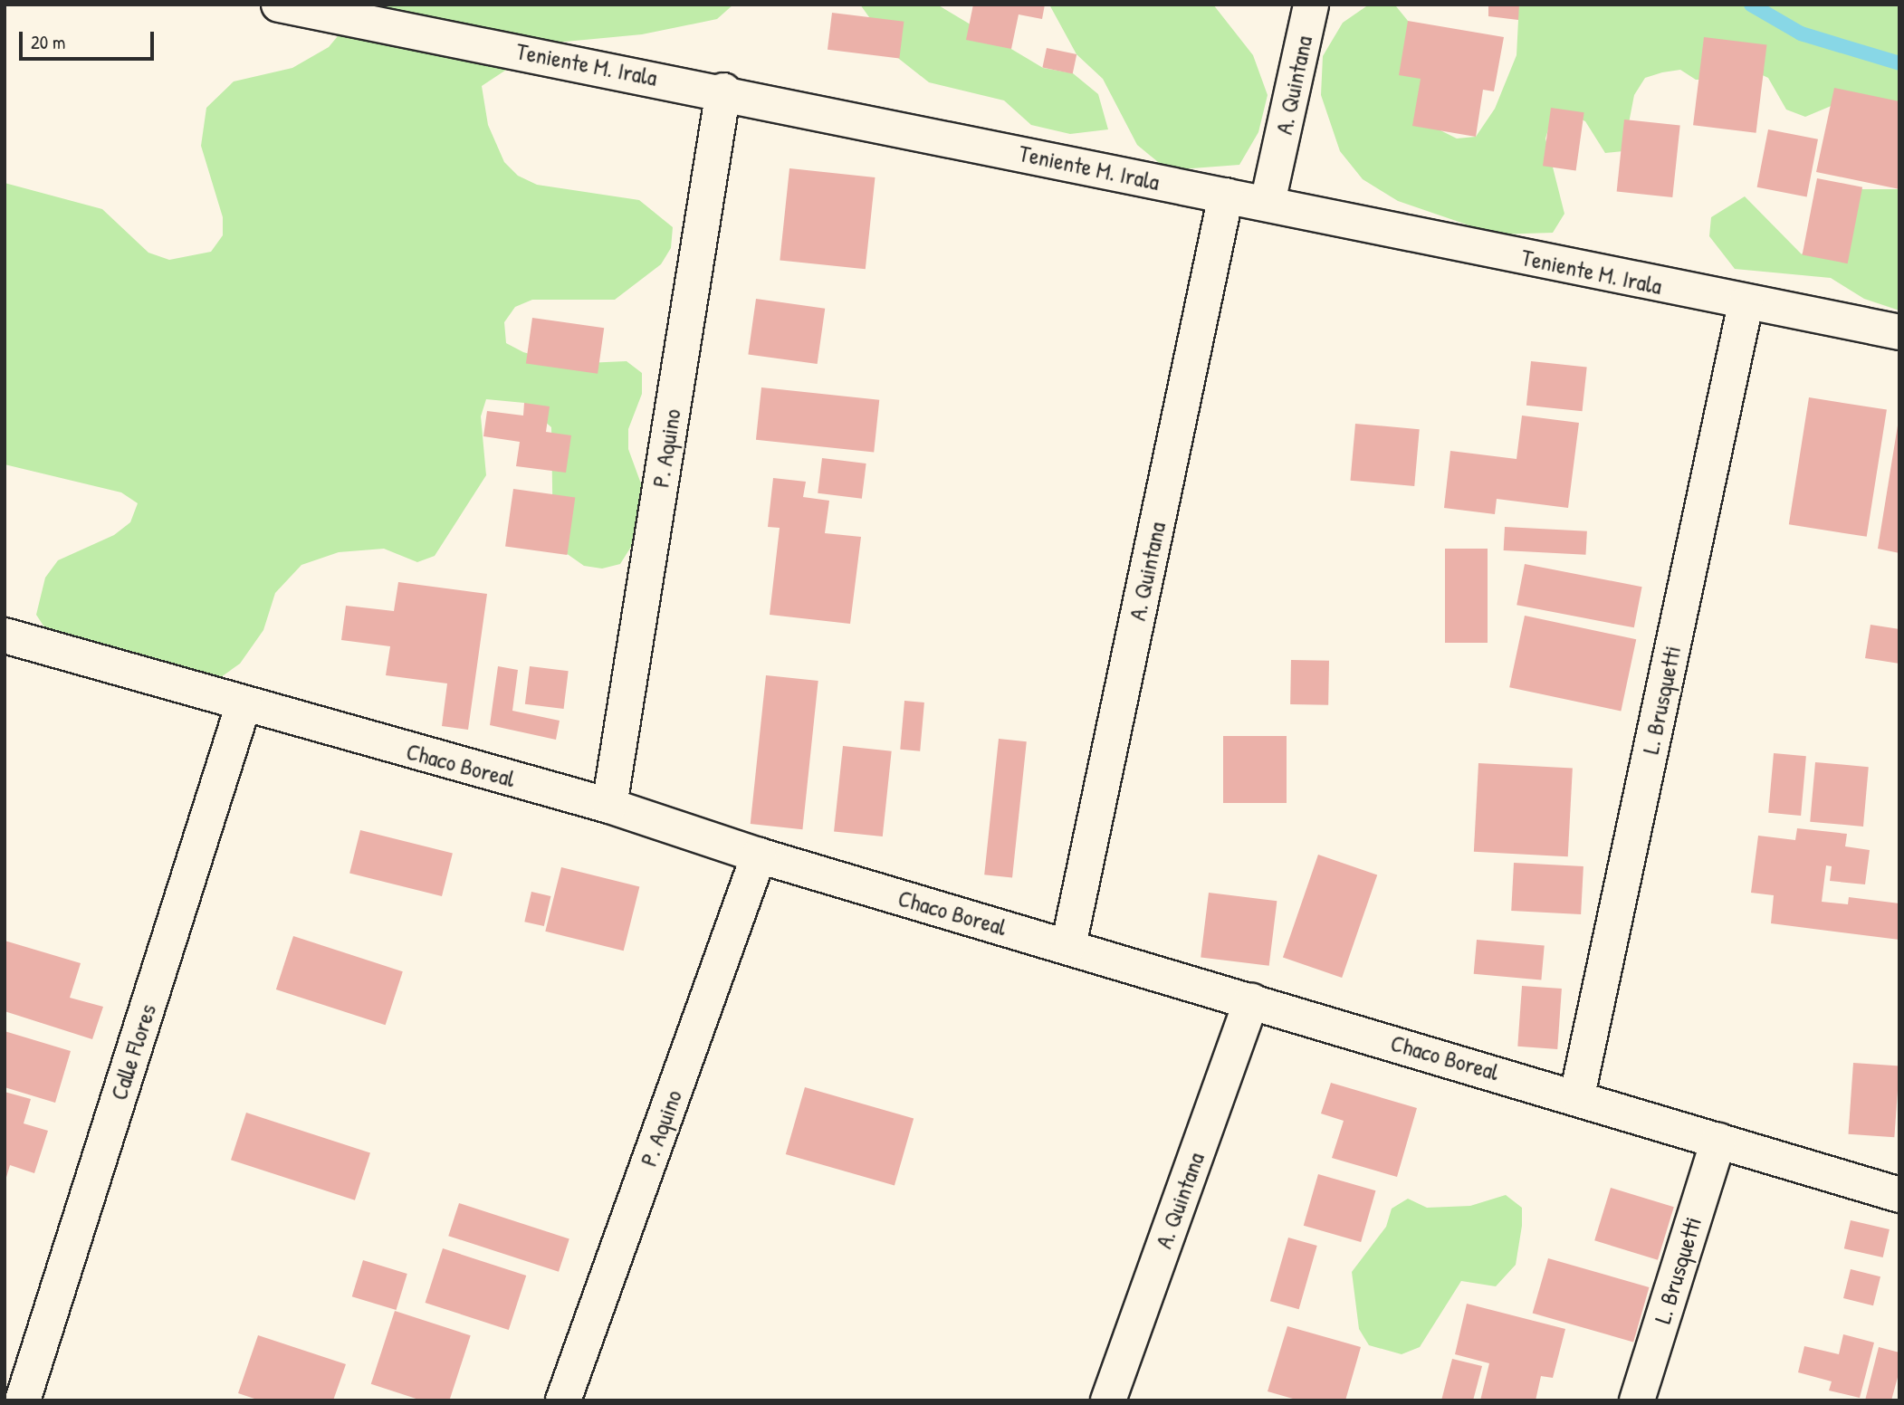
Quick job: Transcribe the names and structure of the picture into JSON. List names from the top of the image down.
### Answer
{
  "streets": {
    "street": [
      "Teniente M. Irala",
      "A. Quintana",
      "P. Aquino",
      "L. Brusquetti",
      "Chaco Boreal",
      "Calle Flores"
    ]
  },
  "crossings": [
    ["Teniente M. Irala", "A. Quintana"],
    ["Teniente M. Irala", "P. Aquino"],
    ["Teniente M. Irala", "L. Brusquetti"],
    ["A. Quintana", "Chaco Boreal"],
    ["P. Aquino", "Chaco Boreal"],
    ["L. Brusquetti", "Chaco Boreal"],
    ["Chaco Boreal", "Calle Flores"]
  ],
  "scale_bar": "20 m"
}
